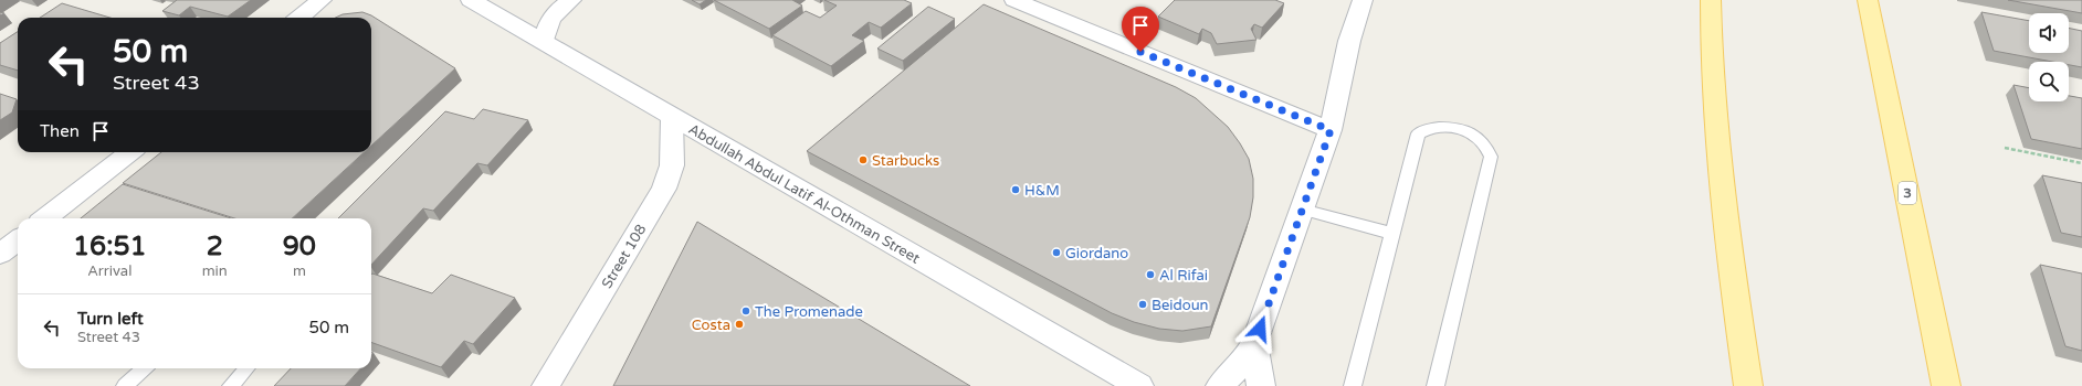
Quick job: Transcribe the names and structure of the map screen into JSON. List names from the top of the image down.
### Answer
{
  "streets": {
    "main road": ["3"],
    "street": ["Abdullah Abdul Latif Al-Othman Street", "Street 108"]
  },
  "crossings": [
    ["Abdullah Abdul Latif Al-Othman Street", "Street 108"]
  ],
  "places": [
    "Starbucks",
    "H&M",
    "Giordano",
    "Al Rifai",
    "Beidoun",
    "The Promenade",
    "Costa"
  ],
  "page": {
    "turn": ["50 m", "Street 43"],
    "then": "Then",
    "eta": [
      "16:51",
      "Arrival",
      "2",
      "min",
      "90",
      "m"
    ],
    "list": [
      {
        "name": "Turn left",
        "note": "Street 43",
        "value": "50 m"
      }
    ]
  }
}
